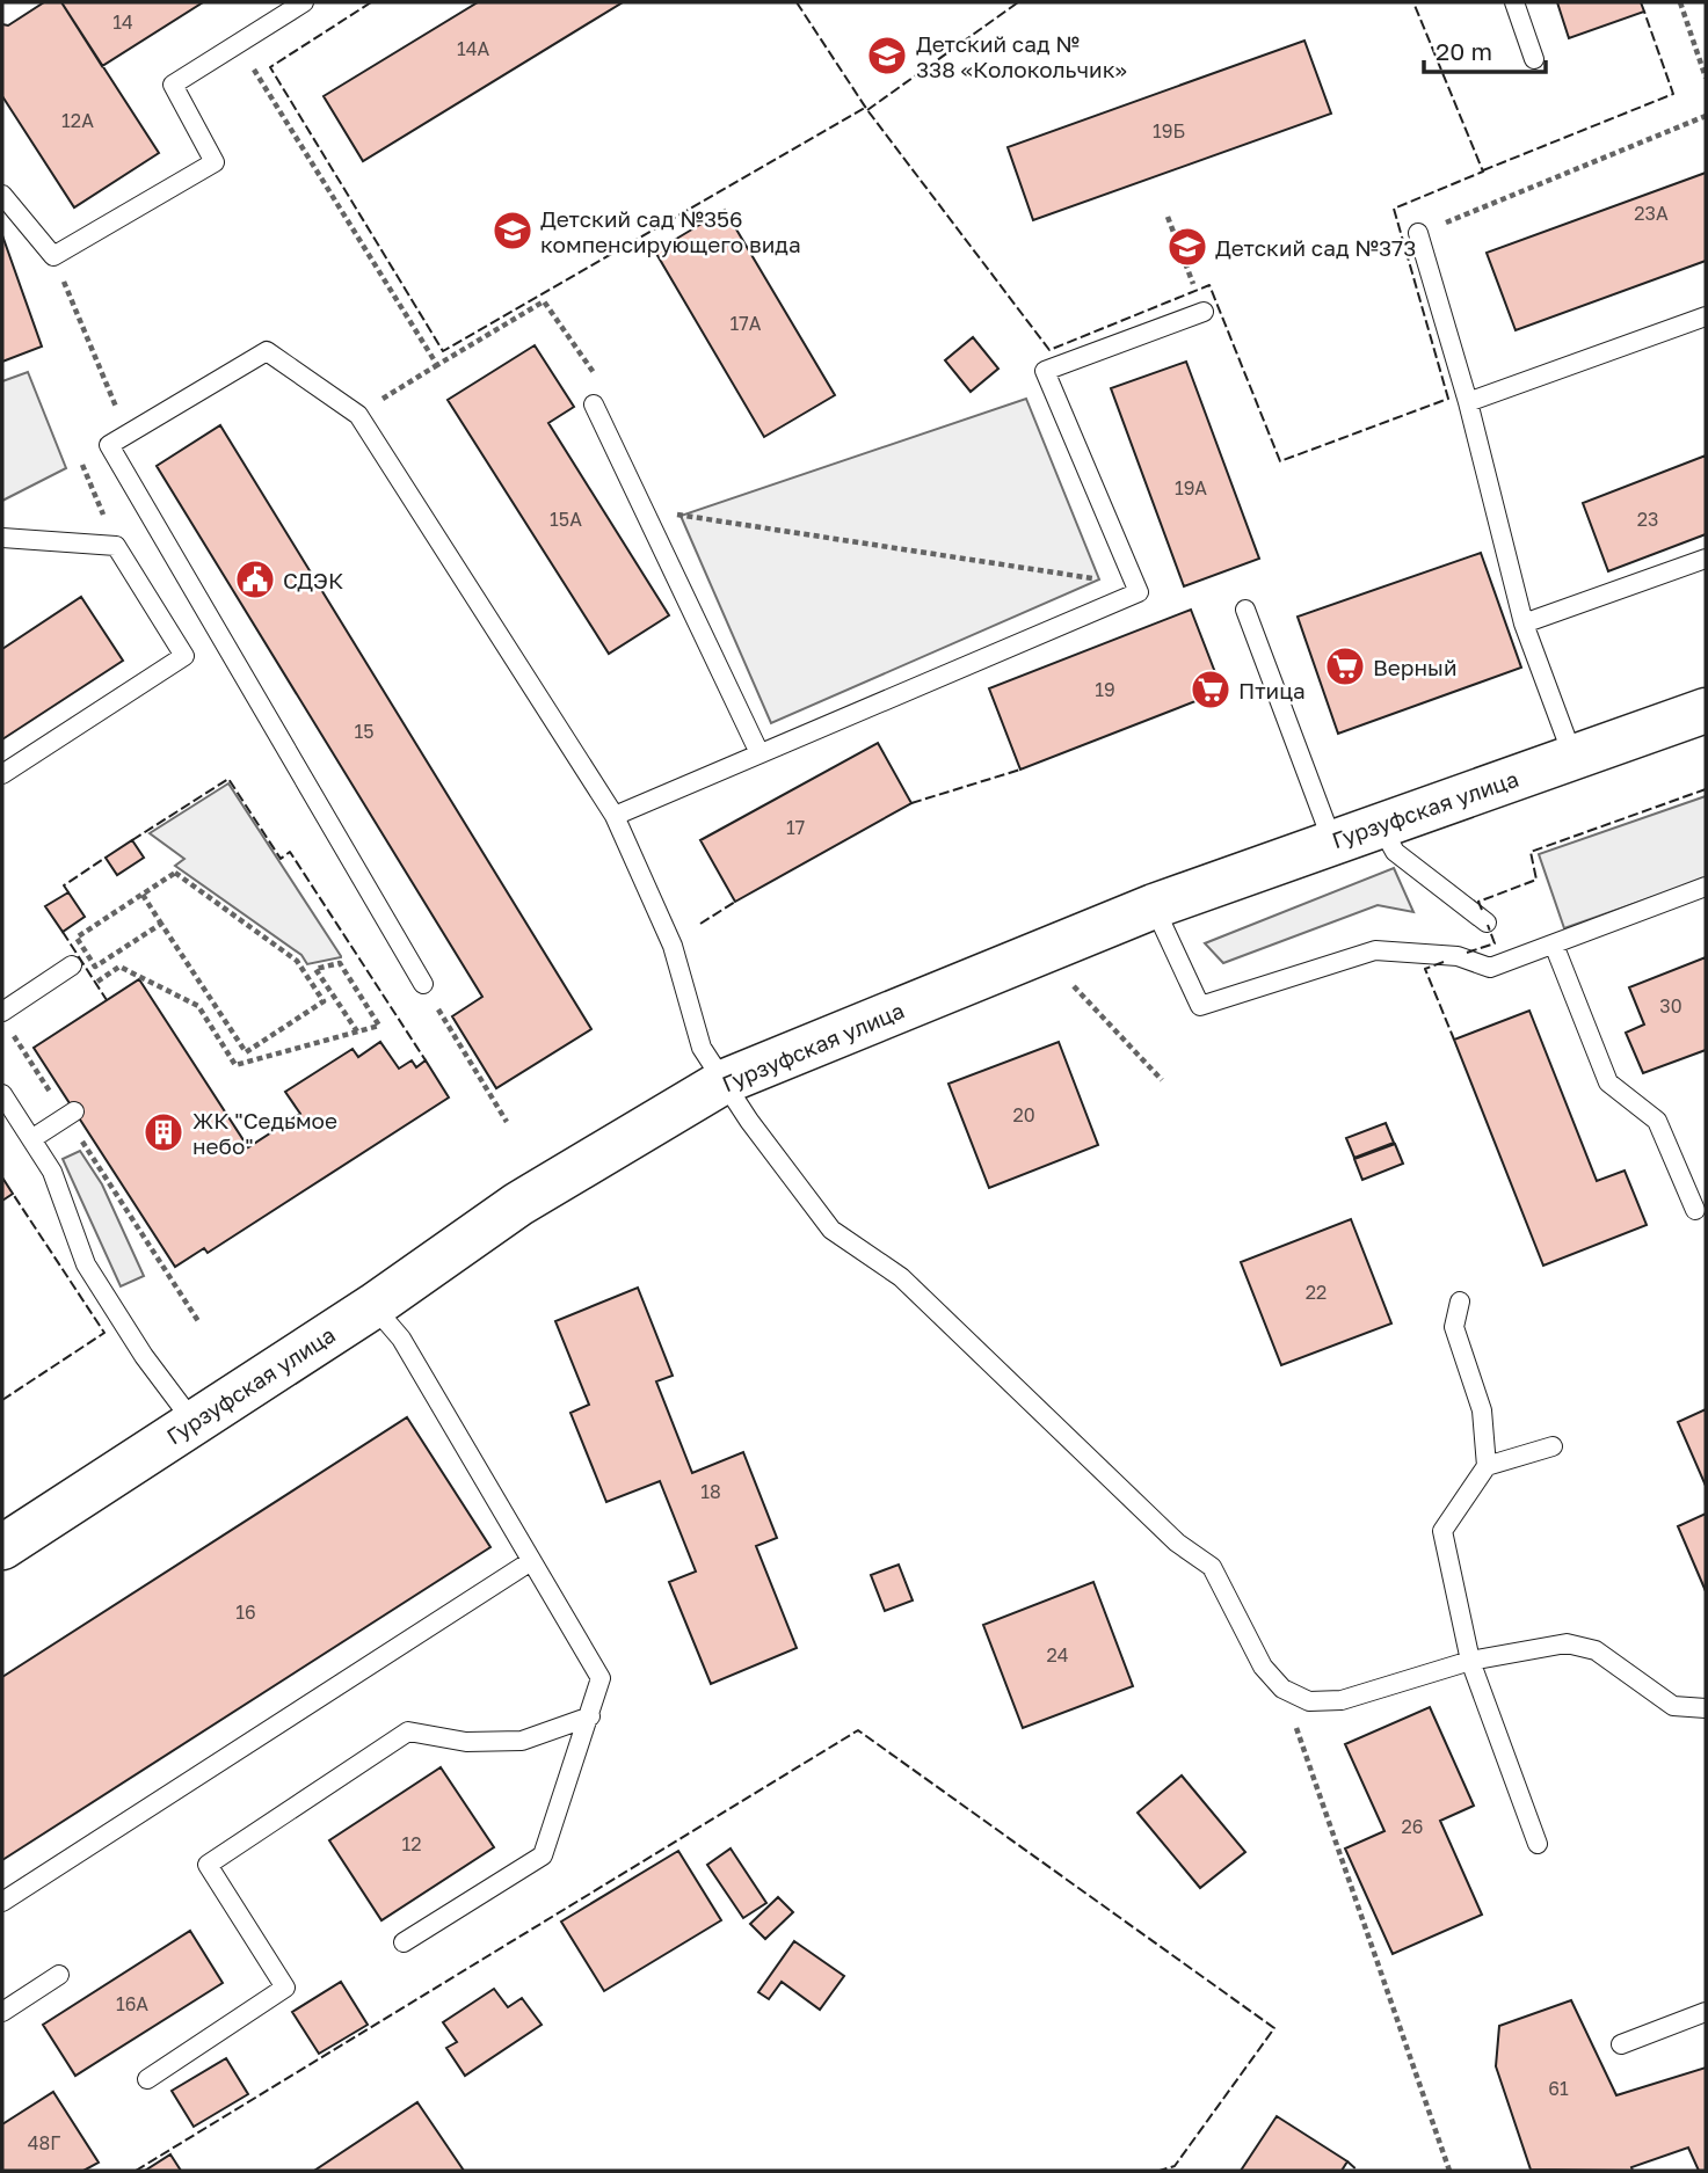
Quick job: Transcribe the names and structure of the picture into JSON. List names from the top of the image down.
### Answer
{
  "streets": {
    "main road": ["Гурзуфская улица"]
  },
  "places": {
    "school or university": ["Детский сад № 338 «Колокольчик»", "Детский сад №356 компенсирующего вида", "Детский сад №373"],
    "public building": ["СДЭК"],
    "supermarket": ["Верный", "Птица"],
    "building": ["ЖК \"Седьмое небо\""]
  },
  "house_numbers": [
    "14",
    "14А",
    "12А",
    "19Б",
    "23А",
    "17А",
    "19А",
    "15А",
    "23",
    "19",
    "15",
    "17",
    "30",
    "20",
    "22",
    "18",
    "16",
    "24",
    "26",
    "12",
    "16А",
    "61",
    "48Г"
  ],
  "scale_bar": "20 m"
}
